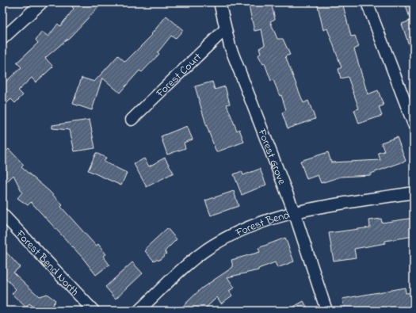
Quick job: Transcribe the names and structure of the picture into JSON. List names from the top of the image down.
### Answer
{
  "streets": {
    "street": [
      "Forest Court",
      "Forest Grove",
      "Forest Bend",
      "Forest Bend North"
    ]
  },
  "crossings": [
    ["Forest Court", "Forest Grove"],
    ["Forest Grove", "Forest Bend"]
  ]
}
